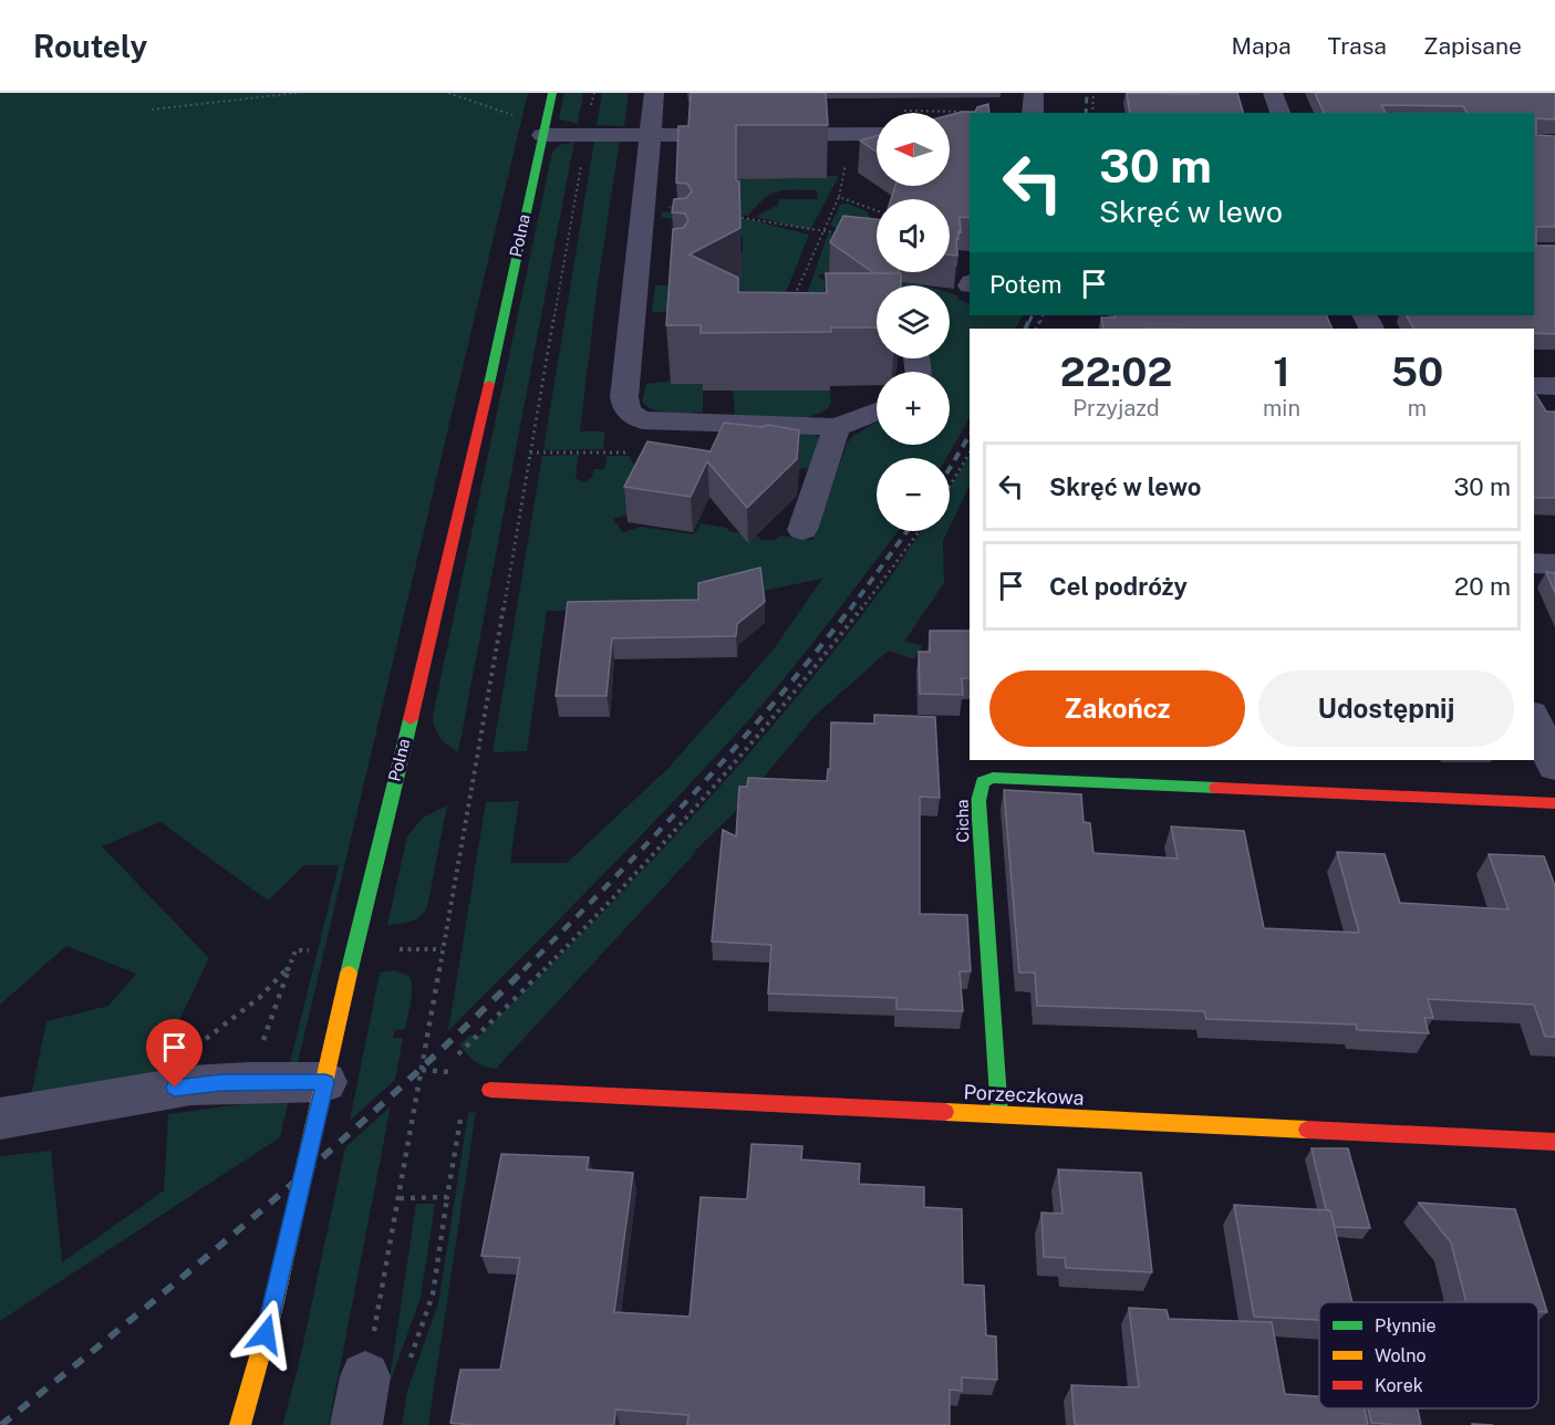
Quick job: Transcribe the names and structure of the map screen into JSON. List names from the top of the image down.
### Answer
{
  "streets": {
    "street": ["Polna", "Cicha", "Porzeczkowa"]
  },
  "crossings": [
    ["Cicha", "Porzeczkowa"]
  ],
  "legend": ["Płynnie", "Wolno", "Korek"],
  "north": "left",
  "page": {
    "header": "Routely",
    "nav": ["Mapa", "Trasa", "Zapisane"],
    "map_buttons": ["+", "−"],
    "turn": ["30 m", "Skręć w lewo"],
    "then": "Potem",
    "eta": [
      "22:02",
      "Przyjazd",
      "1",
      "min",
      "50",
      "m"
    ],
    "list": [
      {
        "name": "Skręć w lewo",
        "value": "30 m"
      },
      {
        "name": "Cel podróży",
        "value": "20 m"
      }
    ],
    "buttons": ["Zakończ", "Udostępnij"]
  }
}
